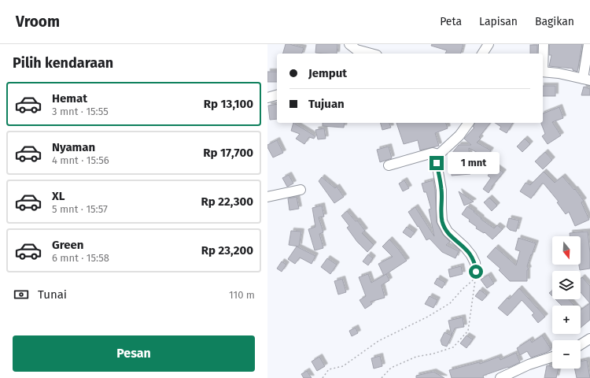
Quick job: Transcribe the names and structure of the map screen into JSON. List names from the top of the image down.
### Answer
{
  "north": "bottom",
  "page": {
    "header": "Vroom",
    "nav": ["Peta", "Lapisan", "Bagikan"],
    "heading": "Pilih kendaraan",
    "banner": ["Jemput", "Tujuan"],
    "list": [
      {
        "name": "Hemat",
        "note": "3 mnt · 15:55",
        "value": "Rp 13,100"
      },
      {
        "name": "Nyaman",
        "note": "4 mnt · 15:56",
        "value": "Rp 17,700"
      },
      {
        "name": "XL",
        "note": "5 mnt · 15:57",
        "value": "Rp 22,300"
      },
      {
        "name": "Green",
        "note": "6 mnt · 15:58",
        "value": "Rp 23,200"
      }
    ],
    "bubble": "1 mnt",
    "map_buttons": ["+", "−"],
    "pay": ["Tunai", "110 m"],
    "buttons": "Pesan"
  }
}
